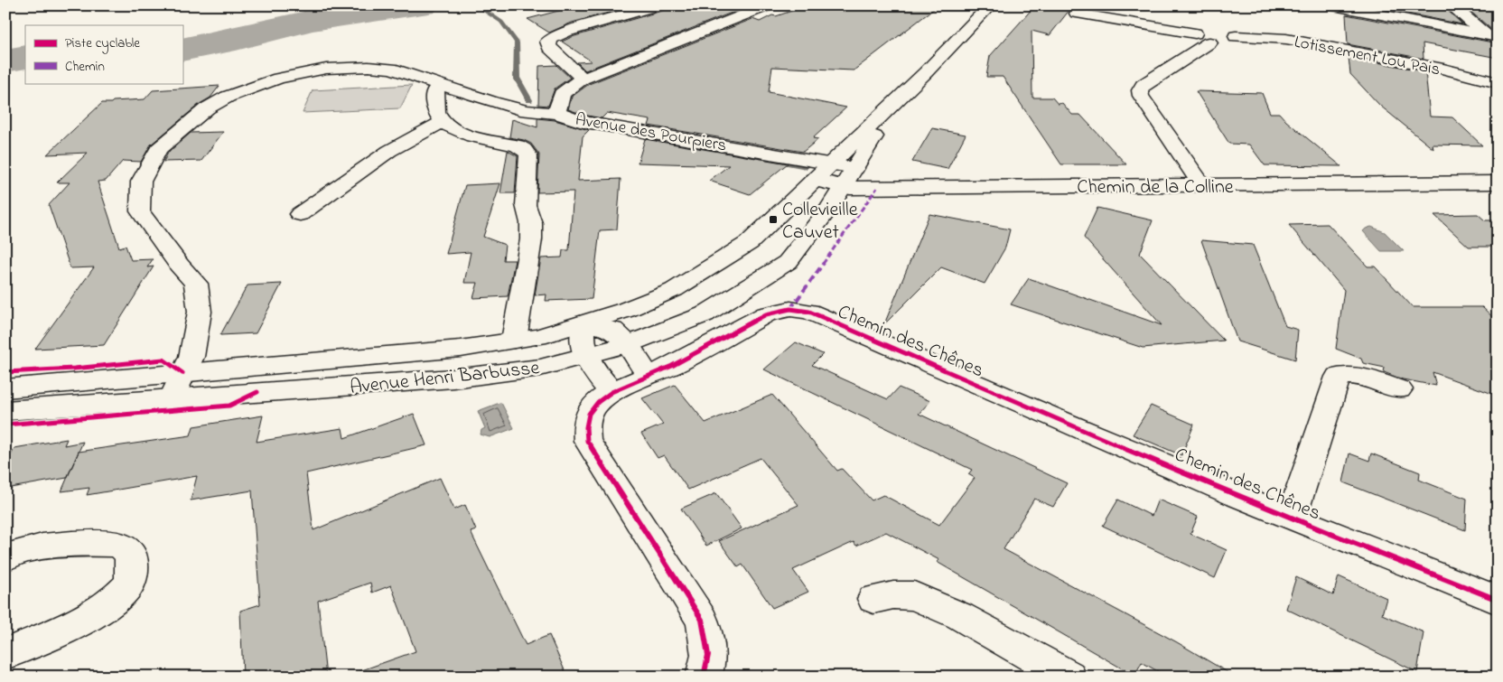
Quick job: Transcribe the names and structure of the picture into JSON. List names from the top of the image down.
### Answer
{
  "streets": {
    "street": [
      "Lotissement Lou Pais",
      "Avenue des Pourpiers",
      "Chemin de la Colline",
      "Chemin des Chênes",
      "Avenue Henri Barbusse"
    ]
  },
  "crossings": [
    ["Avenue des Pourpiers", "Avenue Henri Barbusse"],
    ["Chemin de la Colline", "Avenue Henri Barbusse"]
  ],
  "places": {
    "transit": ["Collevieille Cauvet"]
  },
  "legend": ["Piste cyclable", "Chemin"]
}
